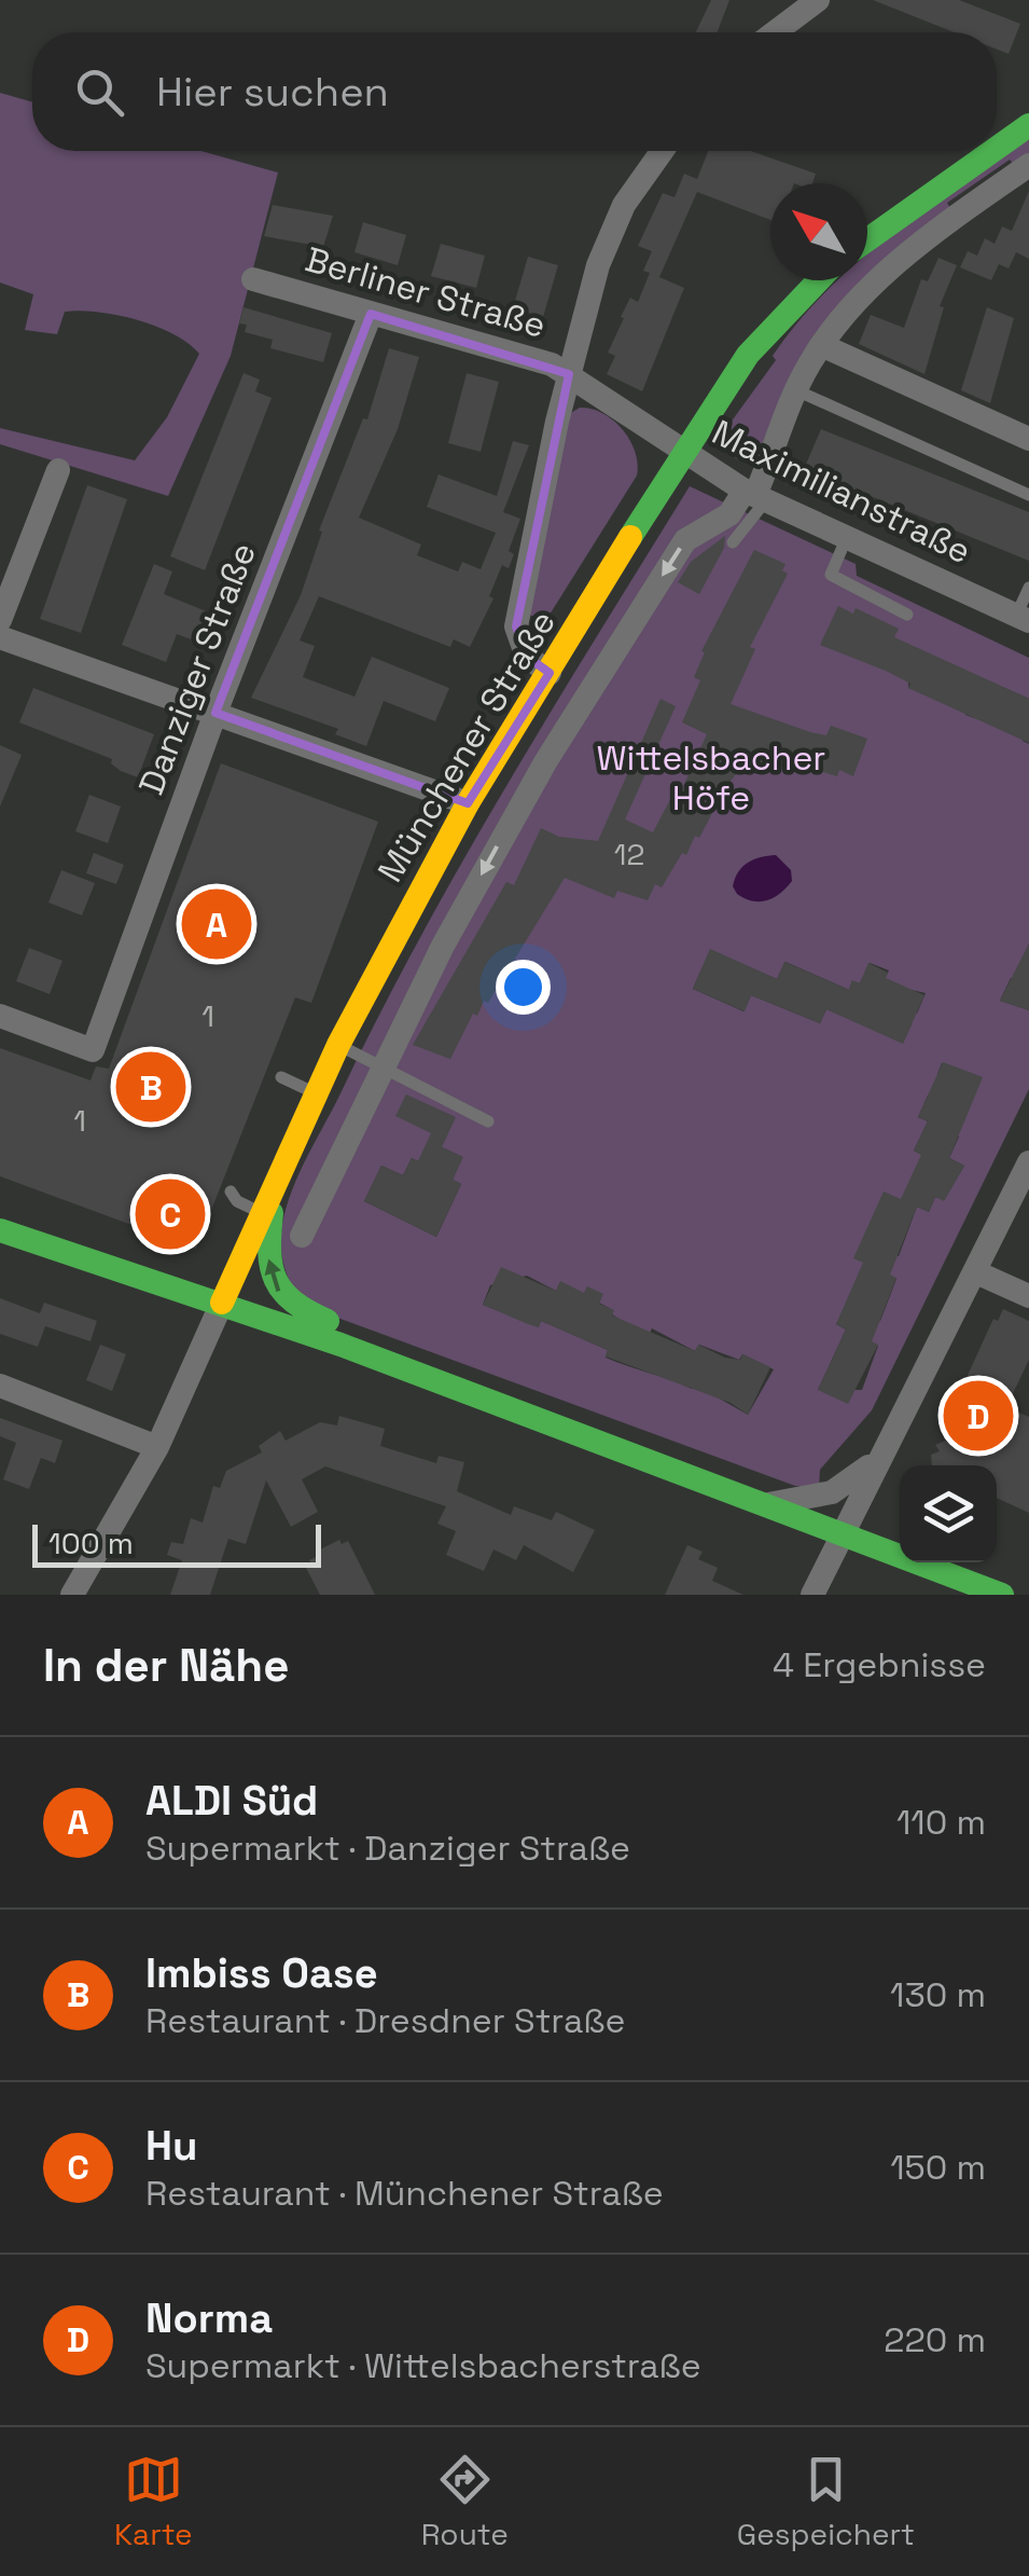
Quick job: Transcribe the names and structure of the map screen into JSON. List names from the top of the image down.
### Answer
{
  "streets": {
    "main road": ["Münchener Straße"],
    "street": ["Berliner Straße", "Maximilianstraße", "Danziger Straße"]
  },
  "crossings": [
    ["Berliner Straße", "Maximilianstraße"],
    ["Berliner Straße", "Danziger Straße"],
    ["Berliner Straße", "Münchener Straße"],
    ["Maximilianstraße", "Münchener Straße"]
  ],
  "parks": ["Wittelsbacher Höfe"],
  "house_numbers": ["12", "1", "1"],
  "scale_bar": "100 m",
  "north": "top left",
  "page": {
    "search": "Hier suchen",
    "pins": [
      "A",
      "B",
      "C",
      "D"
    ],
    "scale": "100 m",
    "heading": ["In der Nähe", "4 Ergebnisse"],
    "list": [
      {
        "mark": "A",
        "name": "ALDI Süd",
        "note": "Supermarkt · Danziger Straße",
        "value": "110 m"
      },
      {
        "mark": "B",
        "name": "Imbiss Oase",
        "note": "Restaurant · Dresdner Straße",
        "value": "130 m"
      },
      {
        "mark": "C",
        "name": "Hu",
        "note": "Restaurant · Münchener Straße",
        "value": "150 m"
      },
      {
        "mark": "D",
        "name": "Norma",
        "note": "Supermarkt · Wittelsbacherstraße",
        "value": "220 m"
      }
    ],
    "nav": ["Karte", "Route", "Gespeichert"]
  }
}
